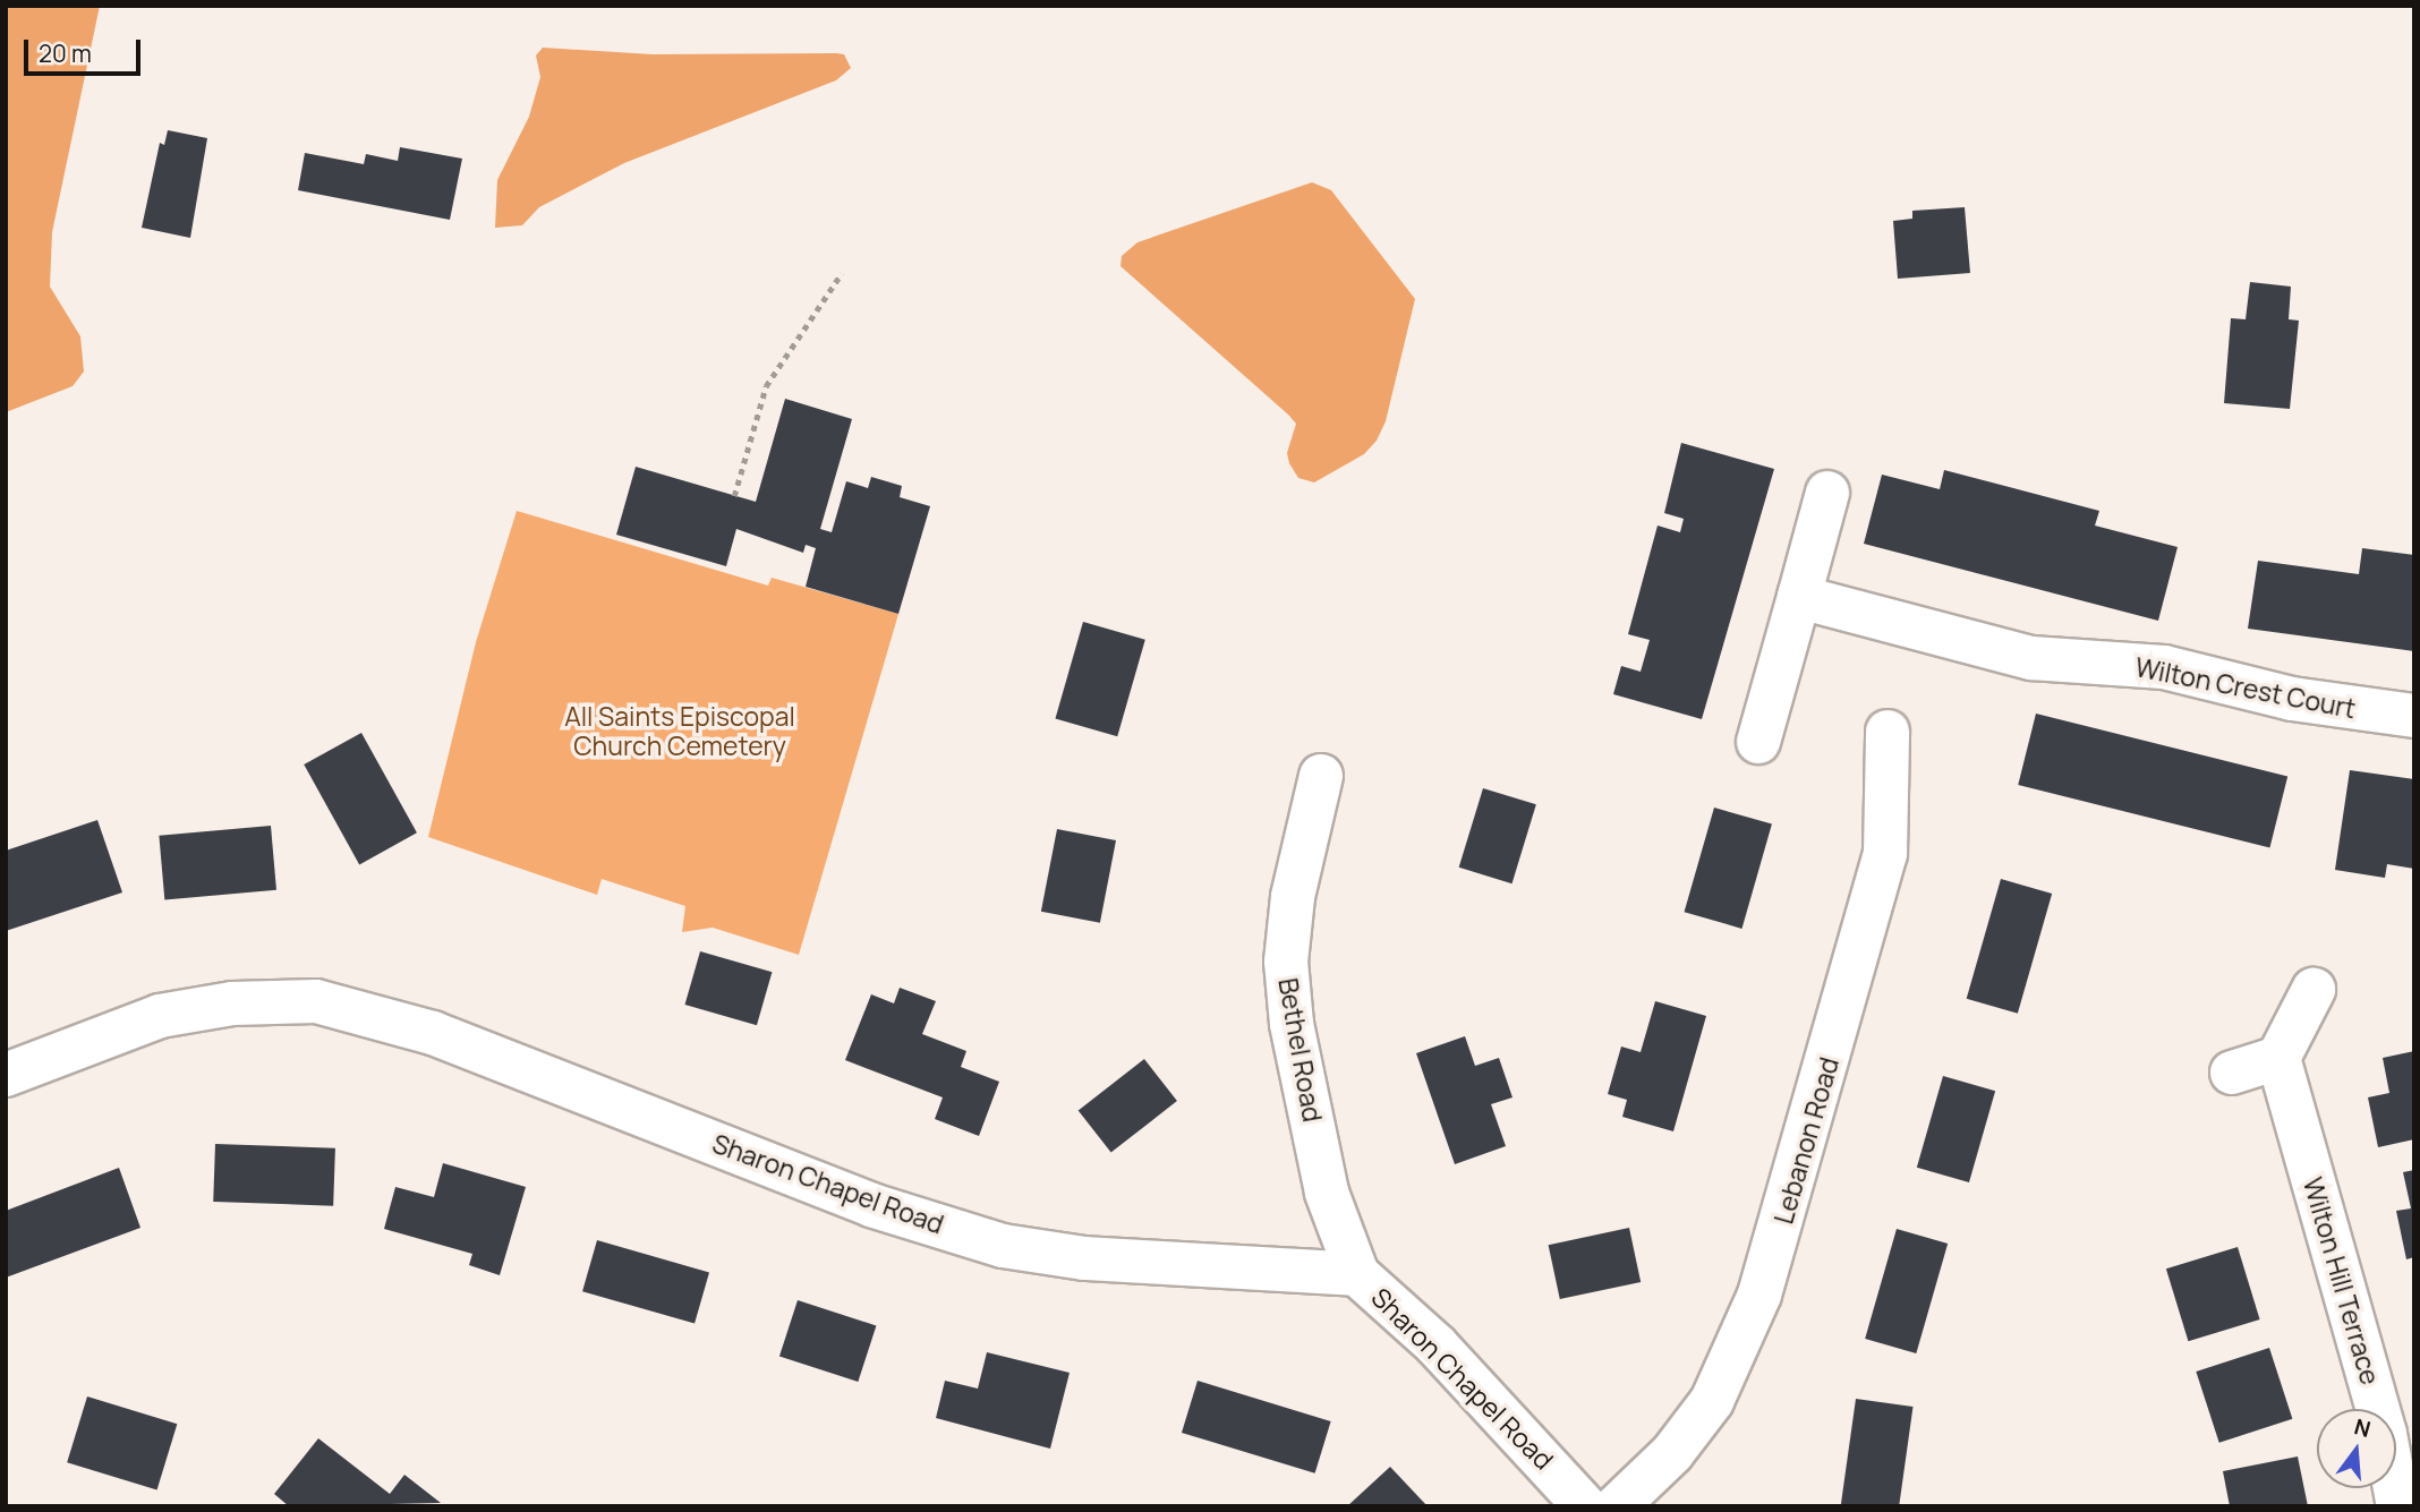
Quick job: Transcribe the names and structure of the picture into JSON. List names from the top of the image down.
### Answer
{
  "streets": {
    "street": [
      "Wilton Crest Court",
      "Bethel Road",
      "Lebanon Road",
      "Sharon Chapel Road",
      "Wilton Hill Terrace"
    ]
  },
  "crossings": [
    ["Bethel Road", "Sharon Chapel Road"]
  ],
  "parks": ["All Saints Episcopal Church Cemetery"],
  "scale_bar": "20 m",
  "north": "top"
}
